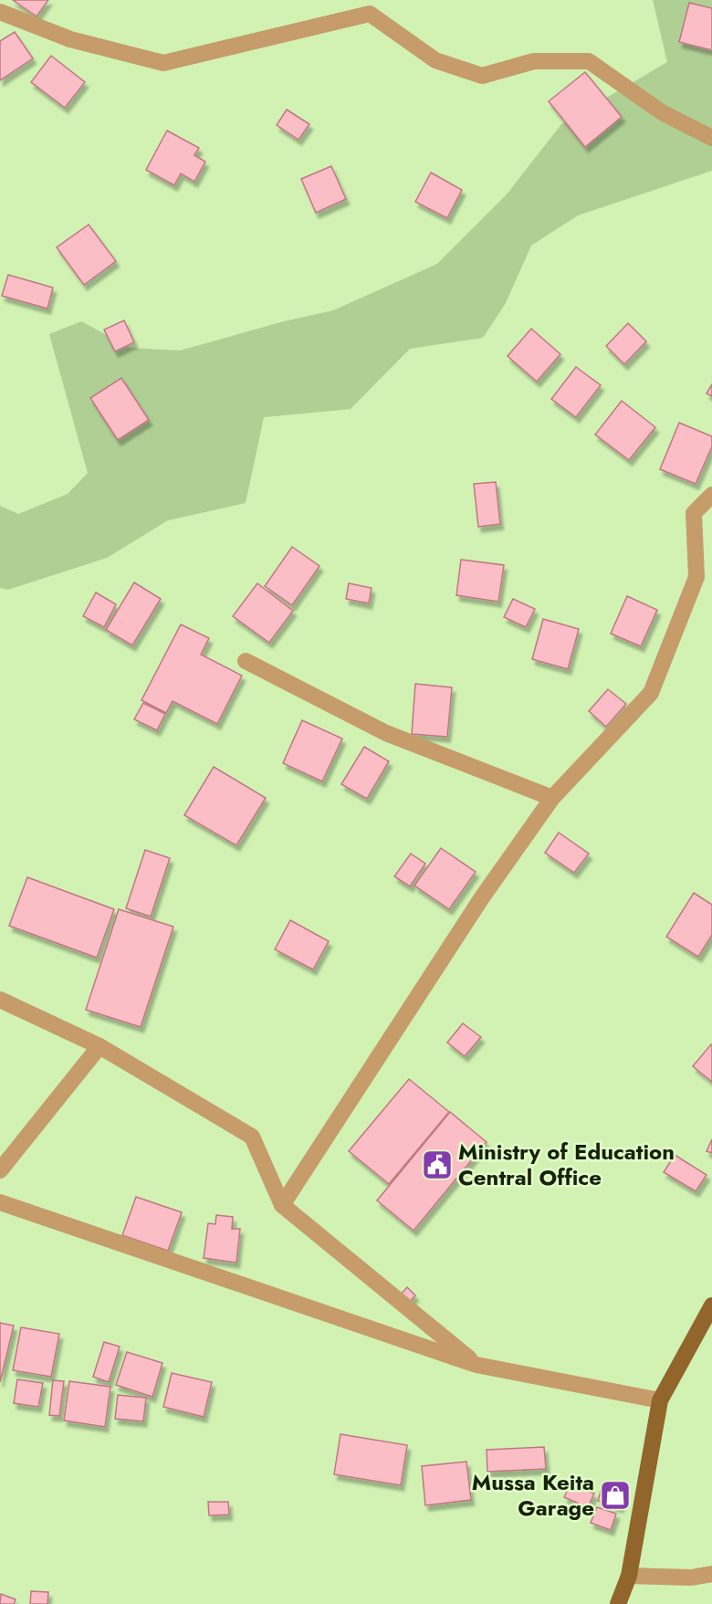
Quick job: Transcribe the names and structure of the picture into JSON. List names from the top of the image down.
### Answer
{
  "places": {
    "public building": ["Ministry of Education Central Office"],
    "shop": ["Mussa Keita Garage"]
  }
}
